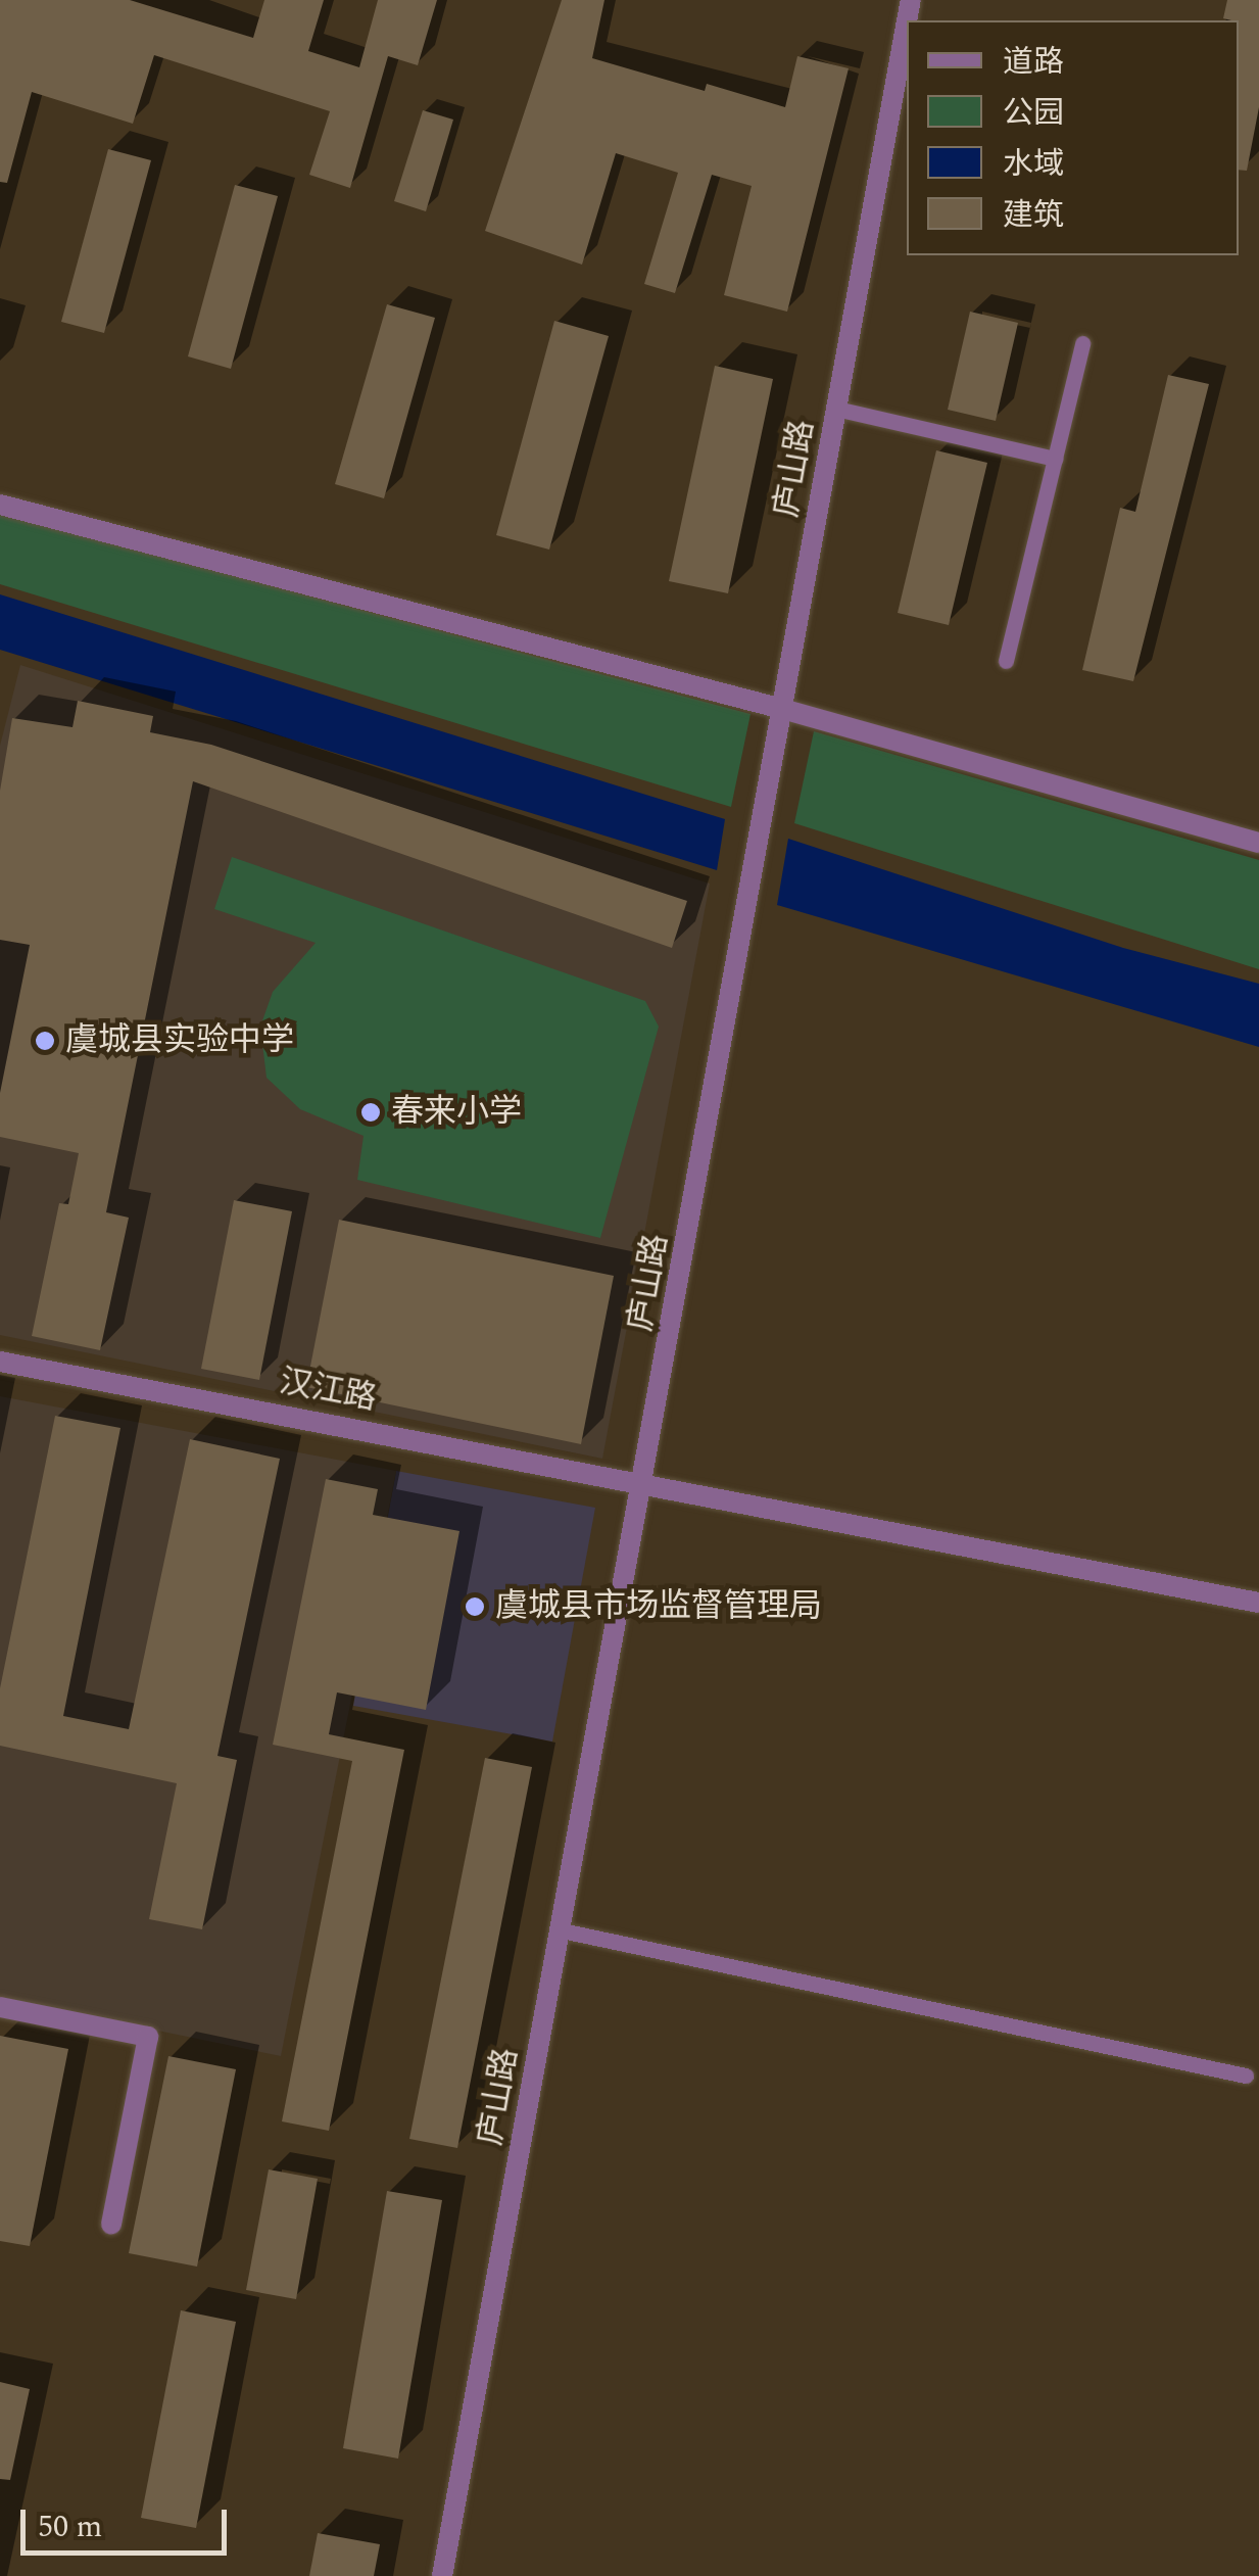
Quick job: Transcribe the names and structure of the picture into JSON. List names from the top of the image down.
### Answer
{
  "streets": {
    "street": ["庐山路", "汉江路"]
  },
  "crossings": [
    ["庐山路", "汉江路"]
  ],
  "places": ["虞城县实验中学", "春来小学", "虞城县市场监督管理局"],
  "legend": [
    "道路",
    "公园",
    "水域",
    "建筑"
  ],
  "scale_bar": "50 m"
}
